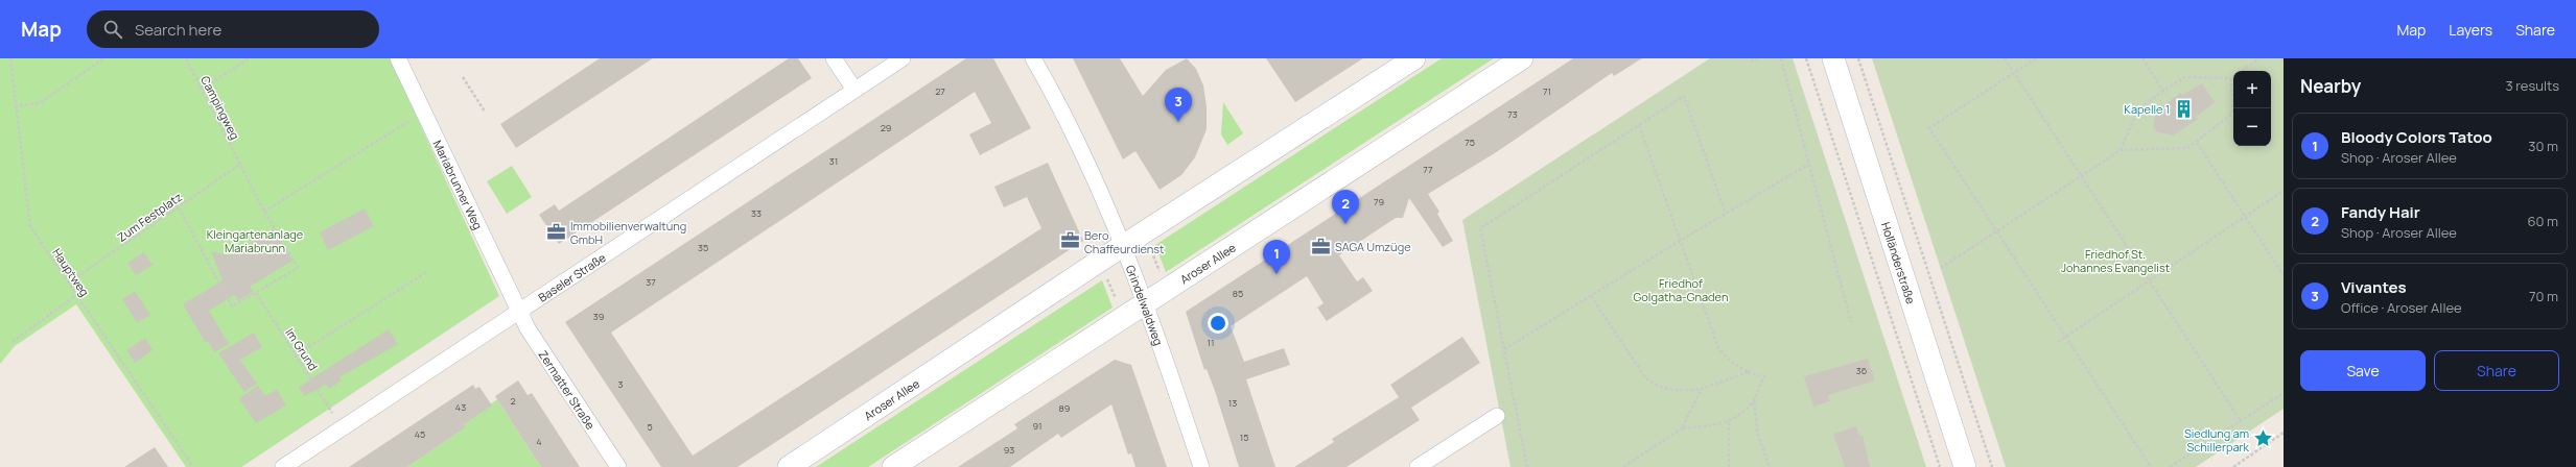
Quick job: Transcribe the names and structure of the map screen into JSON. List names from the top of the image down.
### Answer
{
  "streets": {
    "main road": ["Aroser Allee", "Holländerstraße"],
    "street": [
      "Mariabrunner Weg",
      "Baseler Straße",
      "Grindelwaldweg",
      "Zermatter Straße"
    ],
    "path": [
      "Campingweg",
      "Zum Festplatz",
      "Hauptweg",
      "Im Grund"
    ]
  },
  "crossings": [
    ["Campingweg", "Zum Festplatz"],
    ["Campingweg", "Im Grund"],
    ["Mariabrunner Weg", "Baseler Straße"],
    ["Mariabrunner Weg", "Zermatter Straße"],
    ["Zum Festplatz", "Hauptweg"],
    ["Aroser Allee", "Grindelwaldweg"],
    ["Baseler Straße", "Zermatter Straße"]
  ],
  "parks": ["Kleingartenanlage Mariabrunn", "Friedhof St. Johannes Evangelist", "Friedhof Golgatha-Gnaden"],
  "places": {
    "building": ["Kapelle 1"],
    "office": ["Immobilienverwaltung GmbH", "Bero Chaffeurdienst", "SAGA Umzüge"],
    "place": ["Siedlung am Schillerpark"]
  },
  "house_numbers": [
    "27",
    "71",
    "73",
    "29",
    "75",
    "31",
    "77",
    "79",
    "33",
    "35",
    "37",
    "85",
    "39",
    "11",
    "36",
    "3",
    "2",
    "13",
    "43",
    "89",
    "91",
    "5",
    "45",
    "15",
    "4",
    "93"
  ],
  "page": {
    "header": "Map",
    "search": "Search here",
    "nav": ["Map", "Layers", "Share"],
    "heading": ["Nearby", "3 results"],
    "map_buttons": ["+", "−"],
    "pins": ["3", "2", "1"],
    "list": [
      {
        "mark": "1",
        "name": "Bloody Colors Tatoo",
        "note": "Shop · Aroser Allee",
        "value": "30 m"
      },
      {
        "mark": "2",
        "name": "Fandy Hair",
        "note": "Shop · Aroser Allee",
        "value": "60 m"
      },
      {
        "mark": "3",
        "name": "Vivantes",
        "note": "Office · Aroser Allee",
        "value": "70 m"
      }
    ],
    "buttons": ["Save", "Share"]
  }
}
